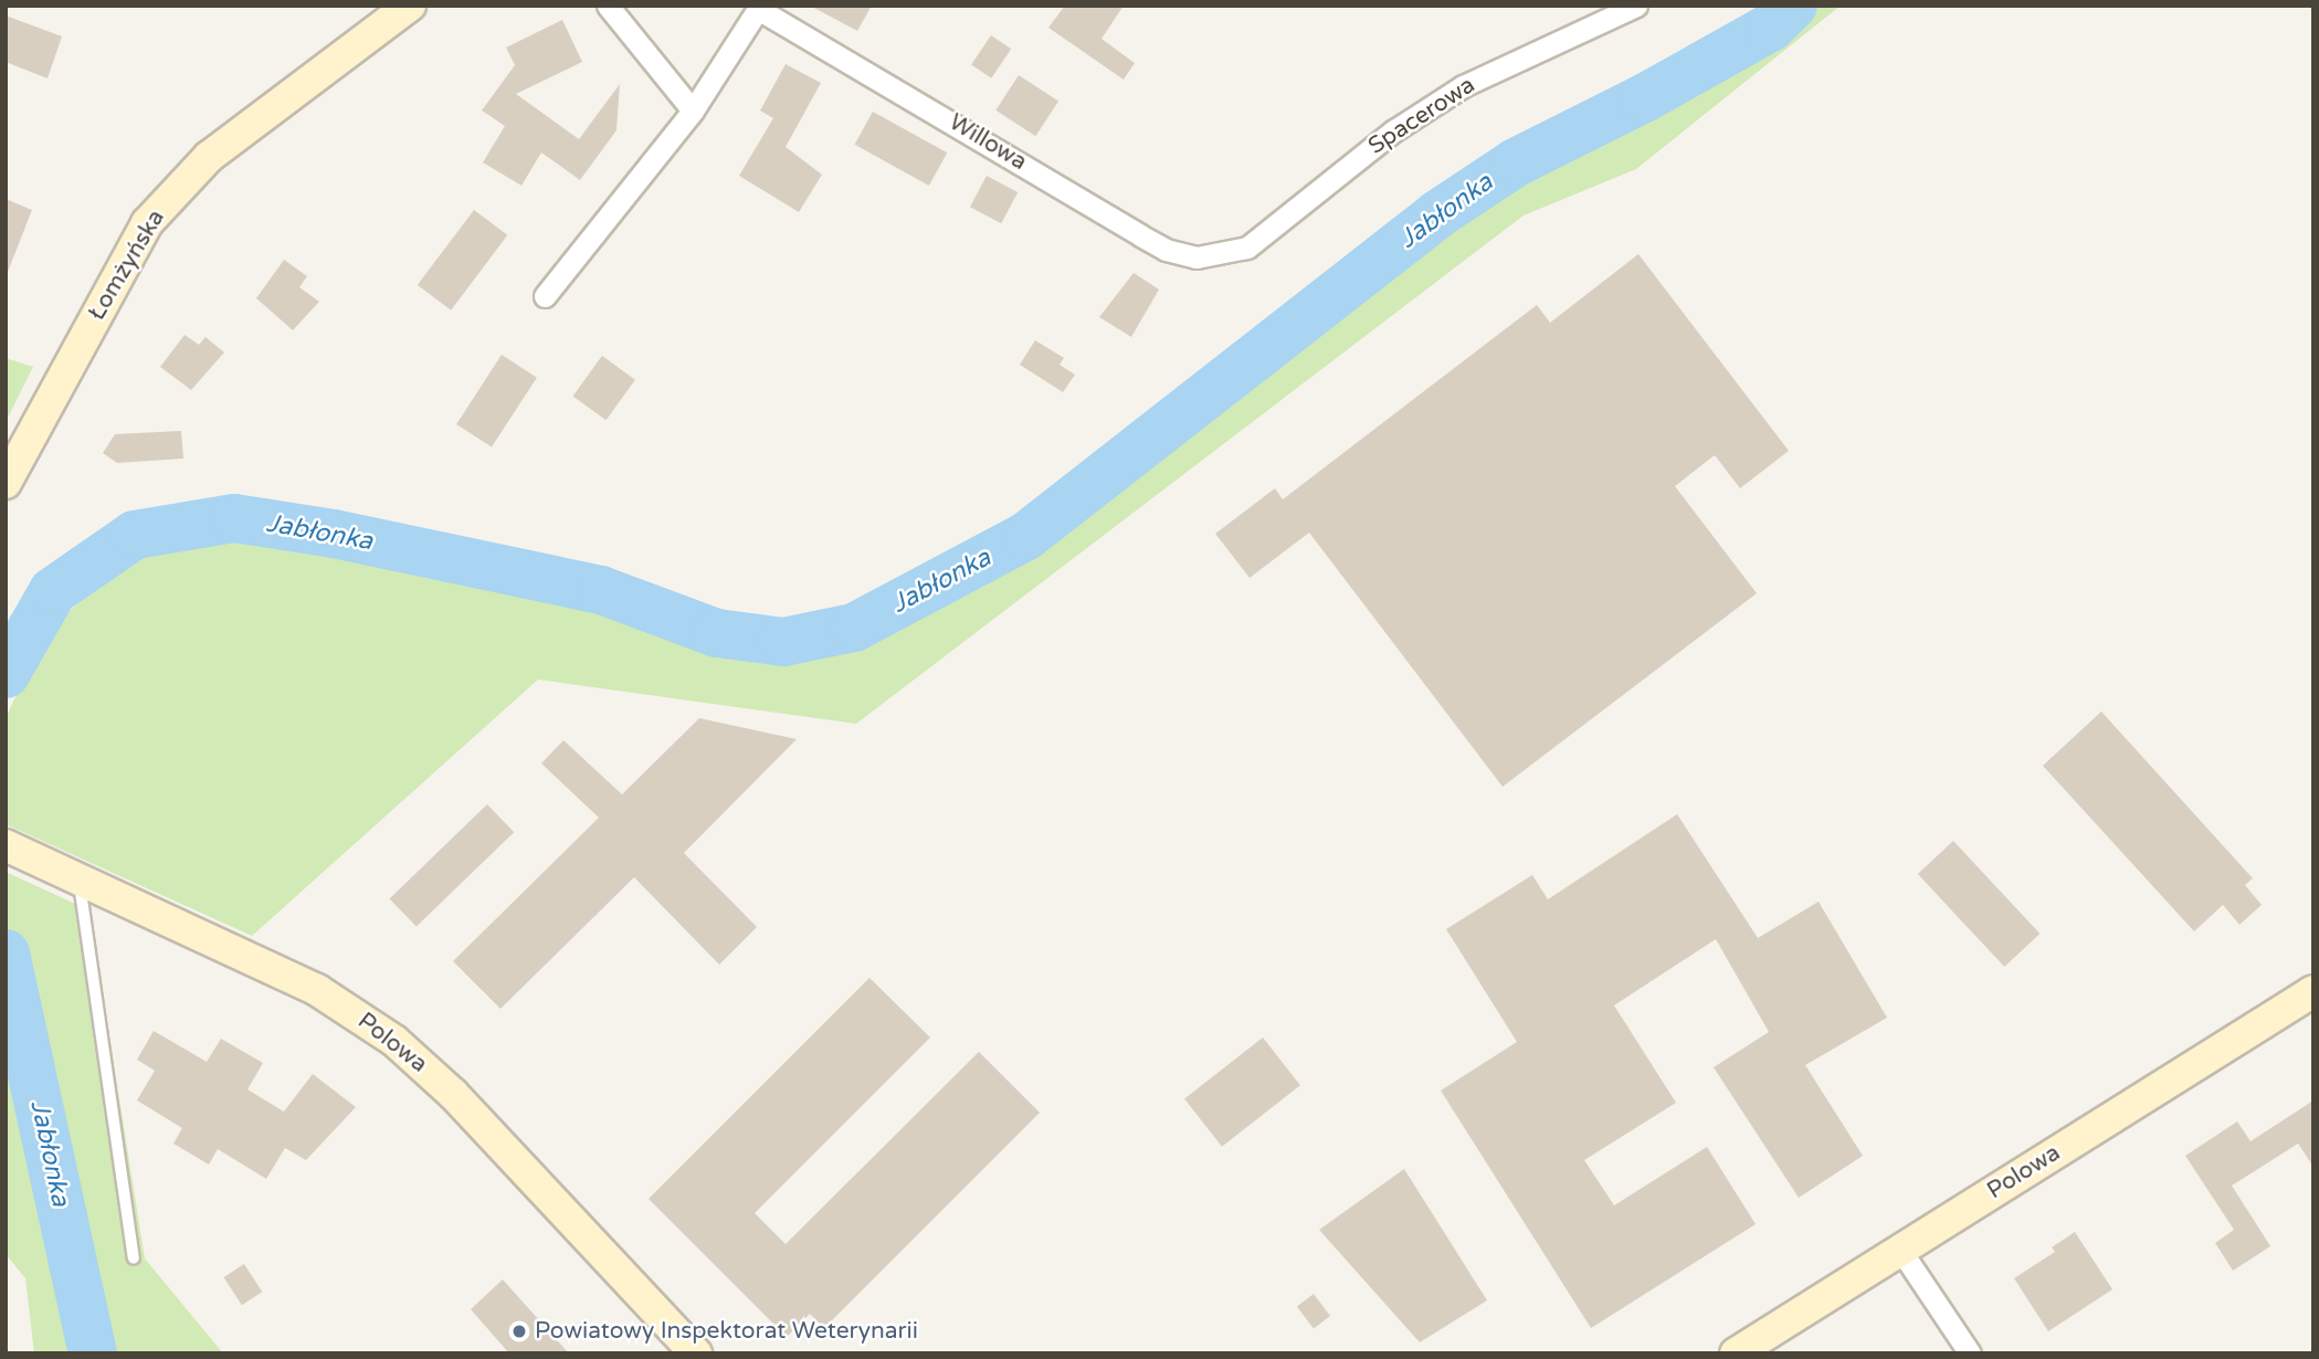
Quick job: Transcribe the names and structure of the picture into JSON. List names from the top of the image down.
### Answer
{
  "streets": {
    "street": [
      "Spacerowa",
      "Willowa",
      "Łomżyńska",
      "Polowa"
    ]
  },
  "crossings": [
    ["Spacerowa", "Willowa"]
  ],
  "water": ["Jabłonka"],
  "places": ["Powiatowy Inspektorat Weterynarii"]
}
